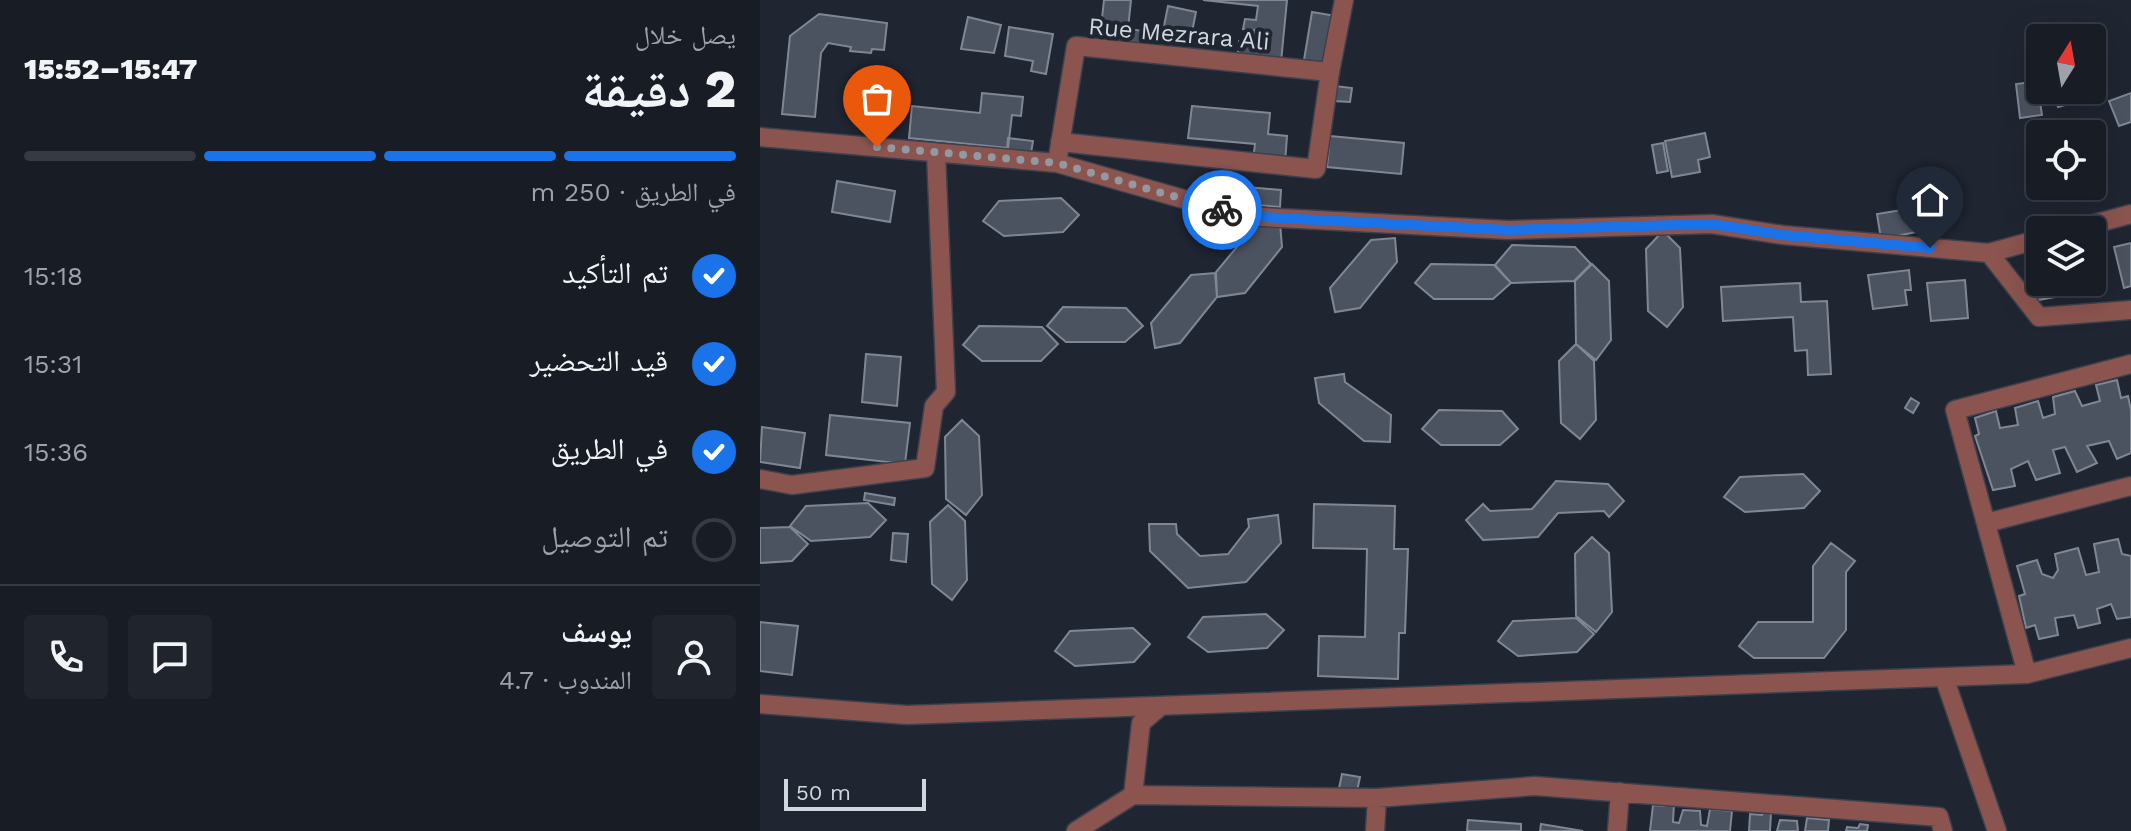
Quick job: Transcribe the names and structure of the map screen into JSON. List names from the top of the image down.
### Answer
{
  "streets": {
    "street": ["Rue Mezrara Ali"]
  },
  "scale_bar": "50 m",
  "north": "top",
  "page": {
    "heading": ["2 دقيقة", "يصل خلال", "15:47–15:52"],
    "panel": ["يوسف", "المندوب · 4.7"],
    "bar": "في الطريق · 250 m",
    "list": [
      ["تم التأكيد", "15:18"],
      ["قيد التحضير", "15:31"],
      ["في الطريق", "15:36"],
      "تم التوصيل"
    ],
    "scale": "50 m"
  }
}
